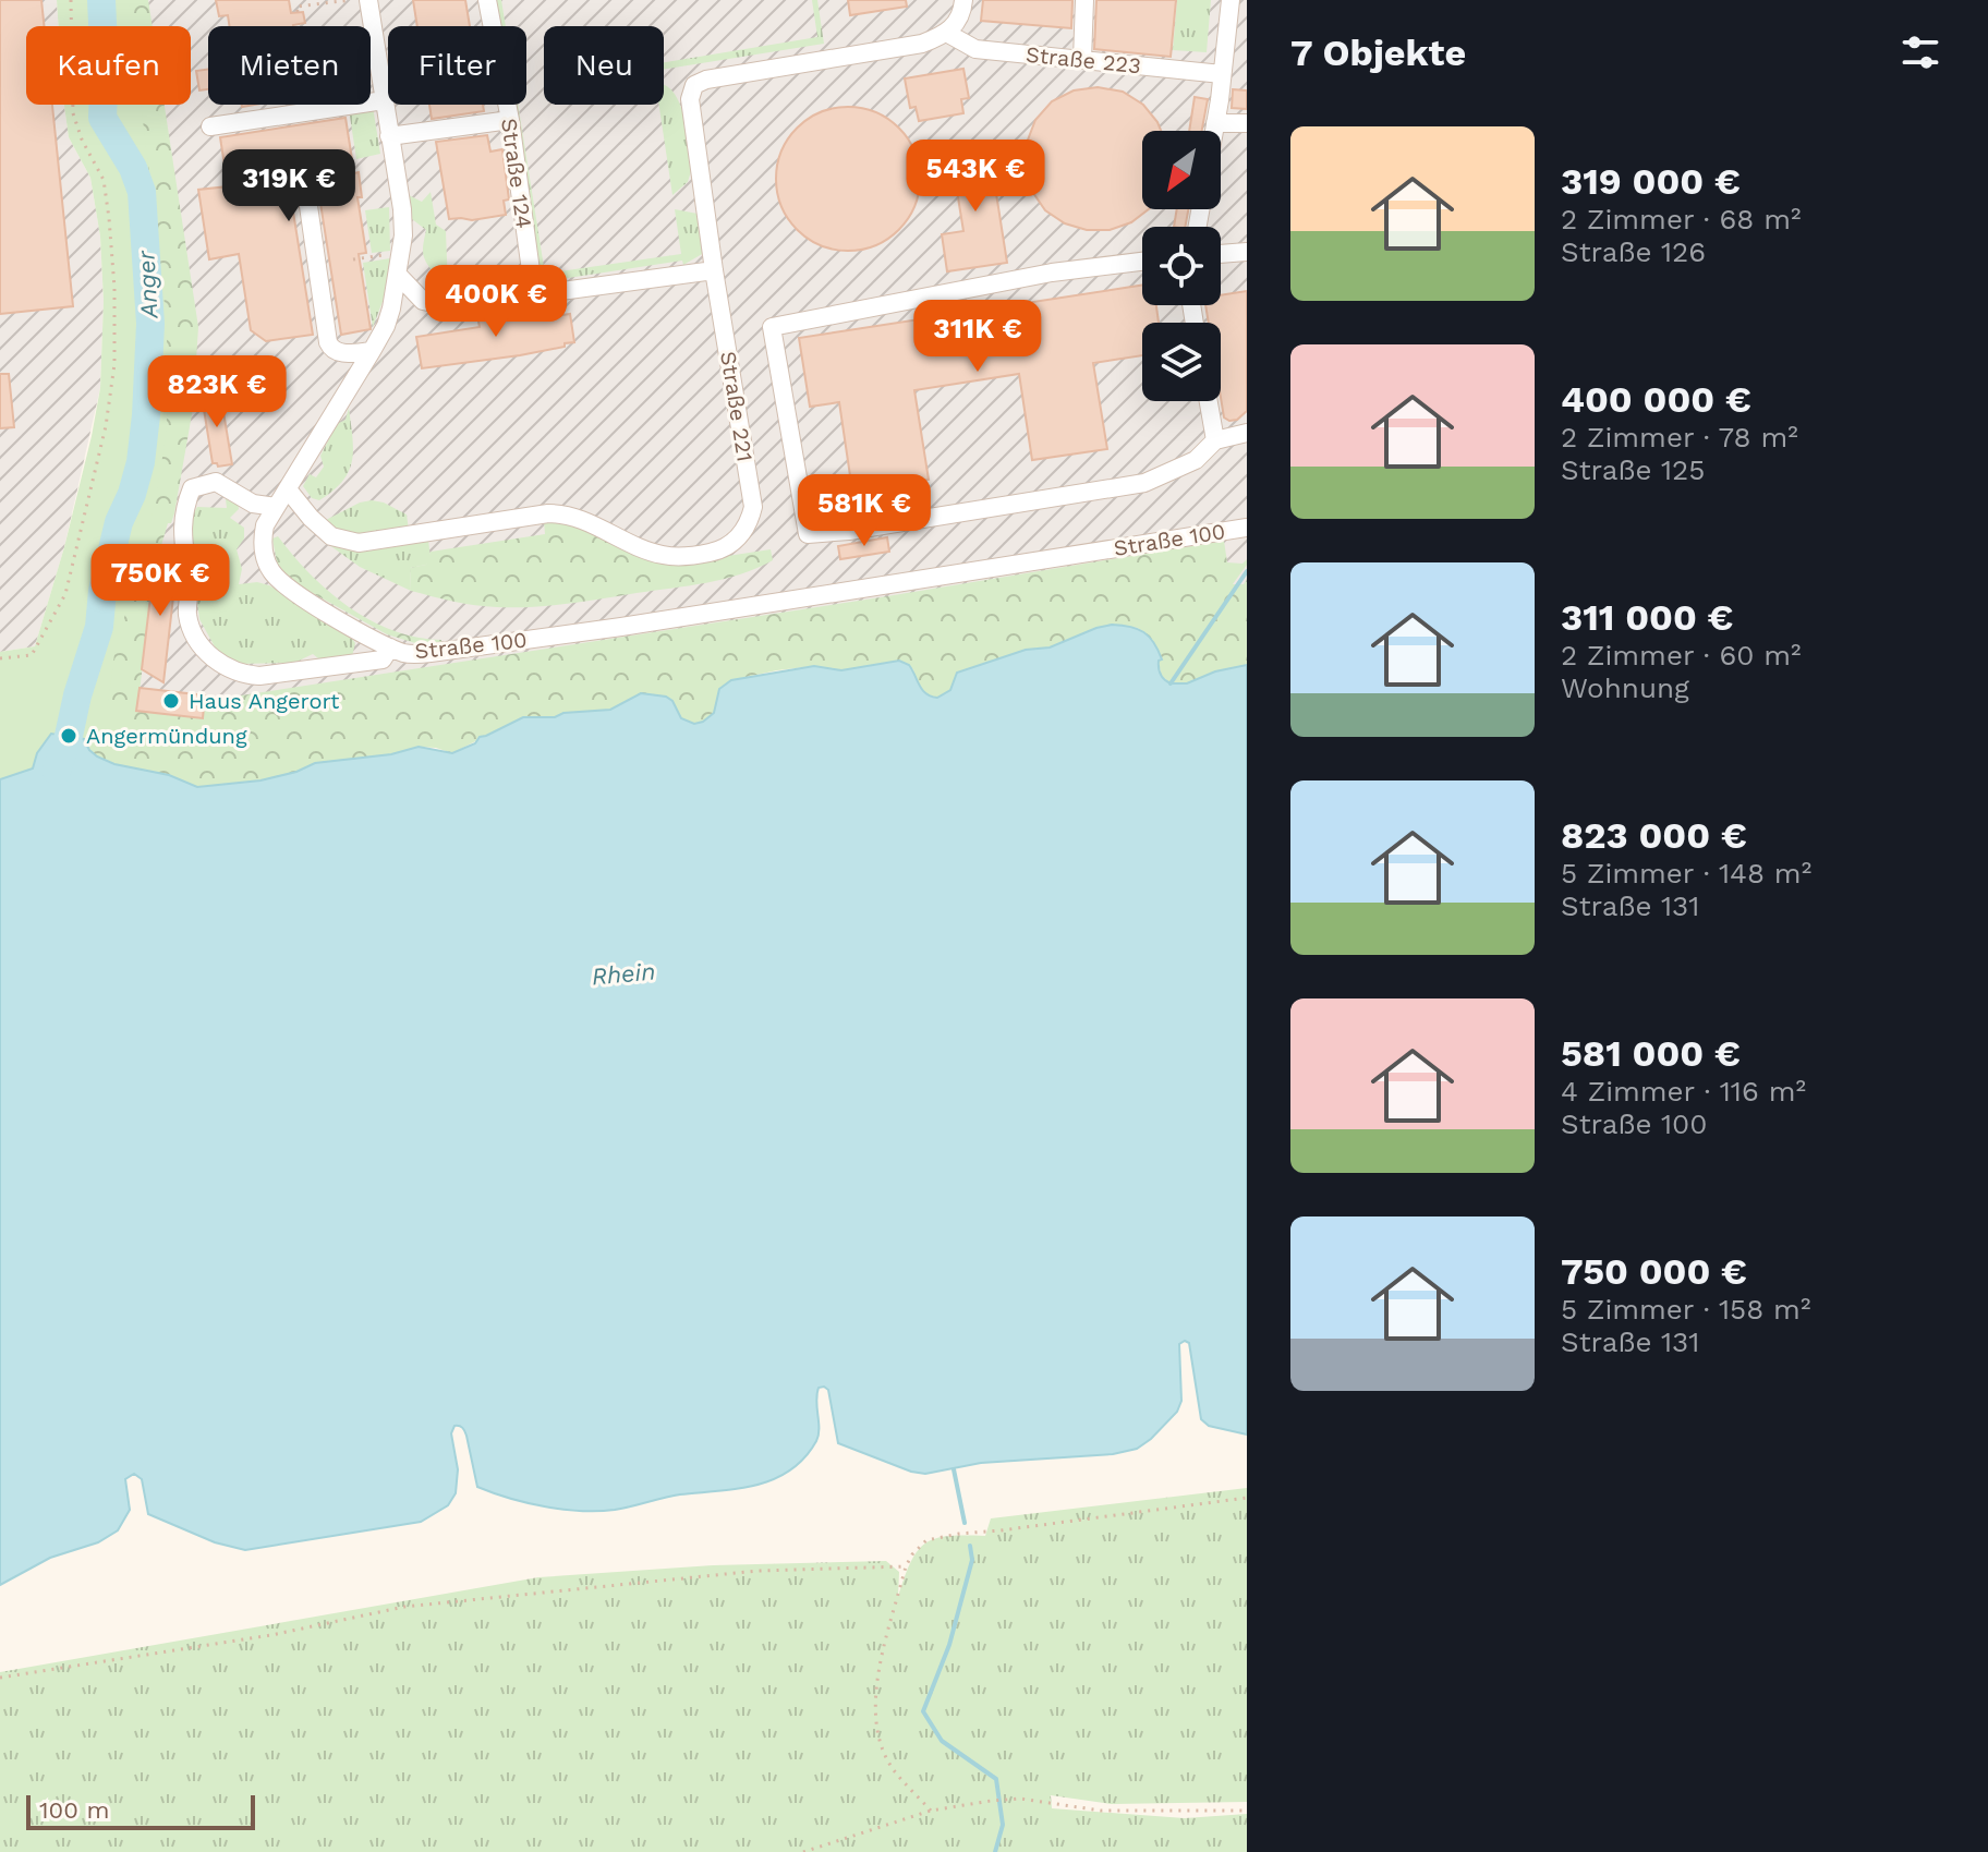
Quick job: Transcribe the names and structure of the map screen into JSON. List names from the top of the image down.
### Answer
{
  "streets": {
    "street": [
      "Straße 223",
      "Straße 124",
      "Straße 221",
      "Straße 100"
    ]
  },
  "crossings": [
    ["Straße 223", "Straße 221"],
    ["Straße 221", "Straße 100"]
  ],
  "water": ["Anger", "Rhein"],
  "places": ["Haus Angerort", "Angermündung"],
  "scale_bar": "100 m",
  "north": "bottom left",
  "page": {
    "heading": "7 Objekte",
    "chip": [
      "Kaufen",
      "Mieten",
      "Filter",
      "Neu"
    ],
    "list": [
      {
        "name": "319 000 €",
        "note": "2 Zimmer · 68 m² · Straße 126"
      },
      {
        "name": "400 000 €",
        "note": "2 Zimmer · 78 m² · Straße 125"
      },
      {
        "name": "311 000 €",
        "note": "2 Zimmer · 60 m² · Wohnung"
      },
      {
        "name": "823 000 €",
        "note": "5 Zimmer · 148 m² · Straße 131"
      },
      {
        "name": "581 000 €",
        "note": "4 Zimmer · 116 m² · Straße 100"
      },
      {
        "name": "750 000 €",
        "note": "5 Zimmer · 158 m² · Straße 131"
      }
    ],
    "price": [
      "543K €",
      "319K €",
      "400K €",
      "311K €",
      "823K €",
      "581K €",
      "750K €"
    ],
    "scale": "100 m"
  }
}
